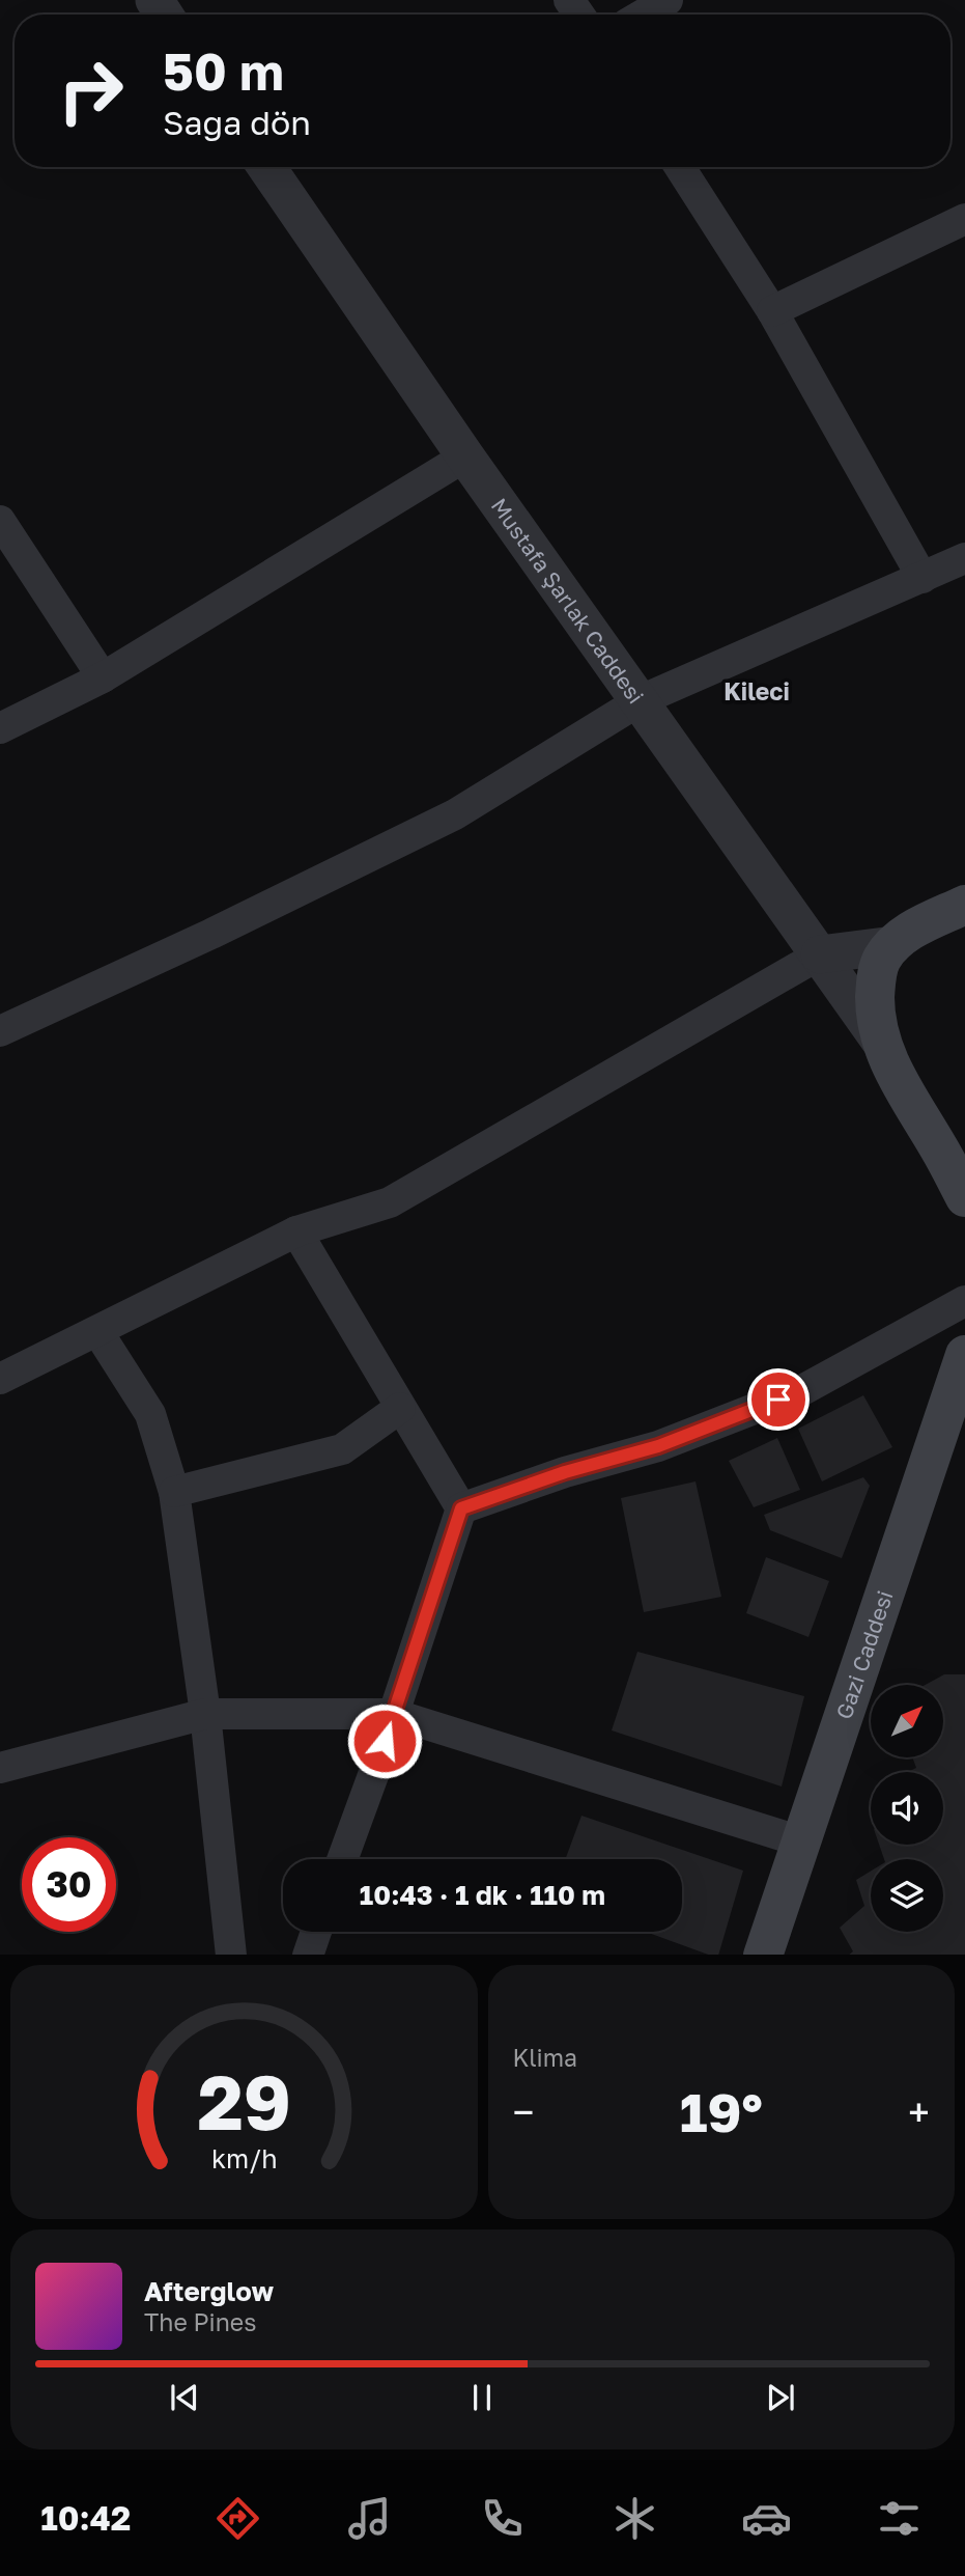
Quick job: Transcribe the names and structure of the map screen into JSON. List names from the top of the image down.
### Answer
{
  "streets": {
    "main road": ["Gazi Caddesi"],
    "street": ["Mustafa Şarlak Caddesi"]
  },
  "districts": ["Kileci"],
  "north": "top right",
  "page": {
    "turn": ["50 m", "Sağa dön"],
    "limit": "30",
    "trip": "10:43 · 1 dk · 110 m",
    "tile": "Klima",
    "heat": ["−", "19°", "+"],
    "song": ["Afterglow", "The Pines"],
    "tabs": "10:42",
    "gauge": ["29", "km/h"]
  }
}
